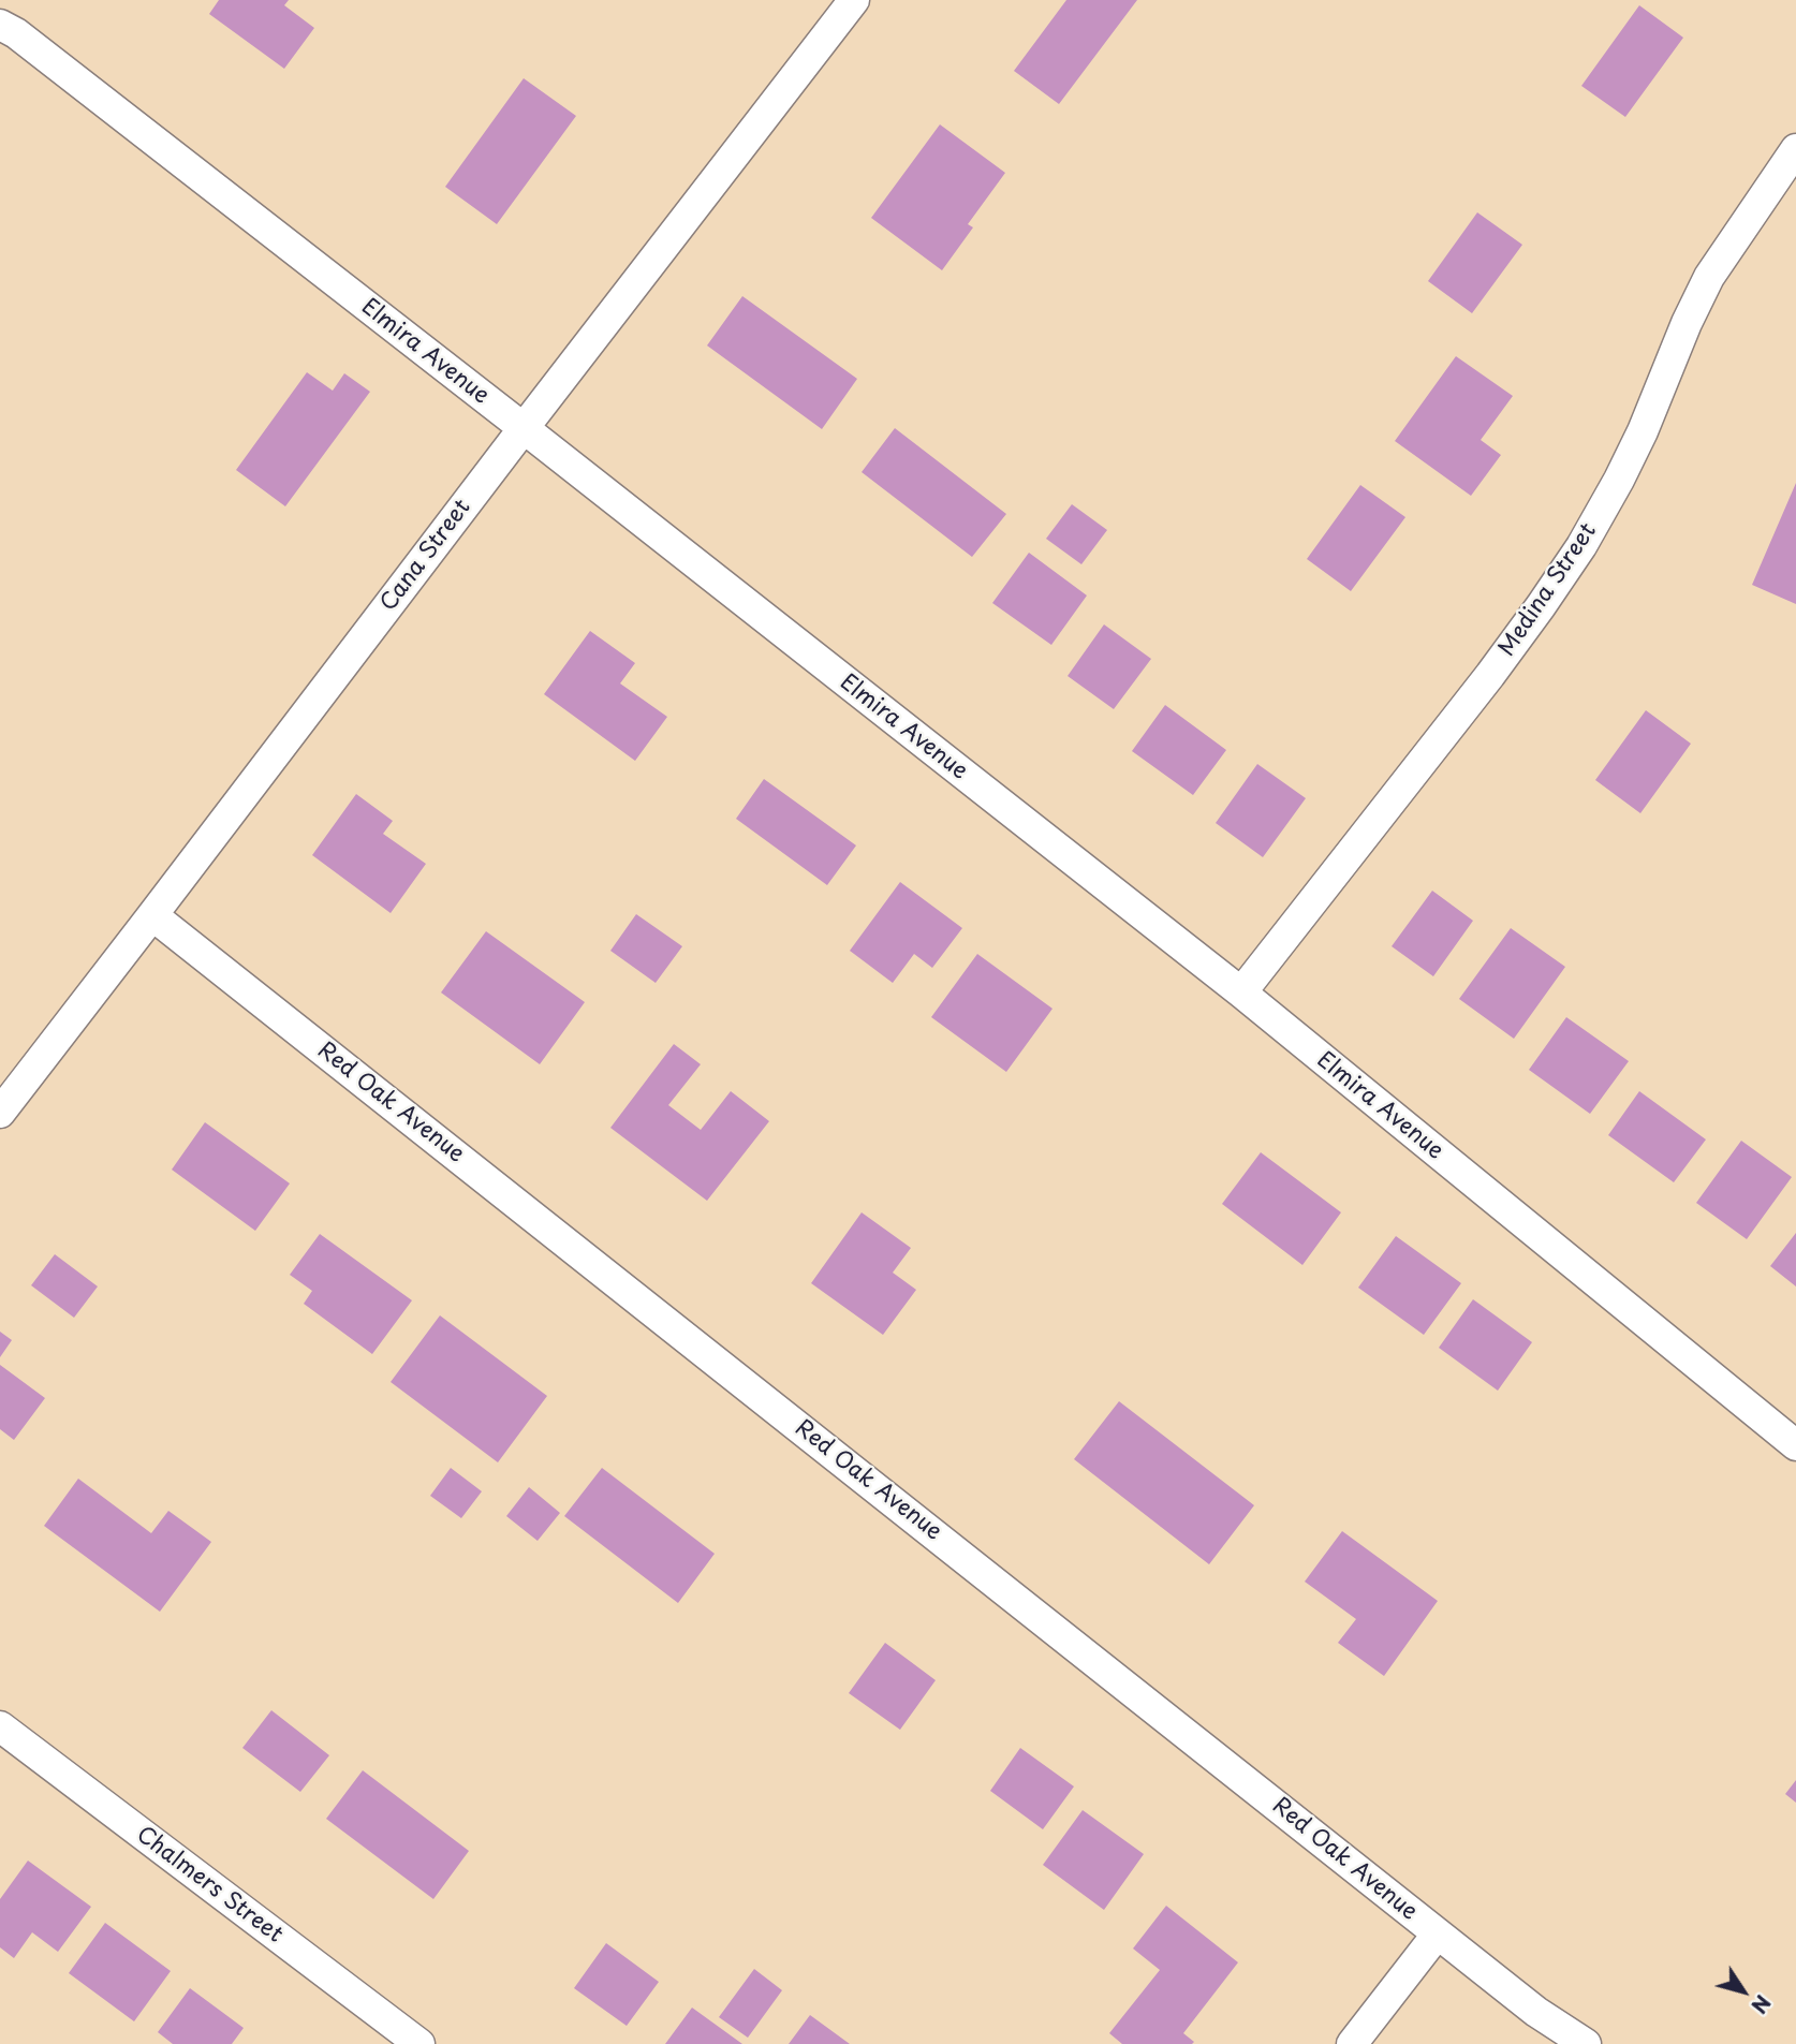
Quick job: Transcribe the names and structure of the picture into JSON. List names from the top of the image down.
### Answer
{
  "streets": {
    "street": [
      "Elmira Avenue",
      "Cana Street",
      "Medina Street",
      "Red Oak Avenue",
      "Chalmers Street"
    ]
  },
  "crossings": [
    ["Elmira Avenue", "Cana Street"],
    ["Elmira Avenue", "Medina Street"],
    ["Cana Street", "Red Oak Avenue"]
  ],
  "north": "bottom right"
}
